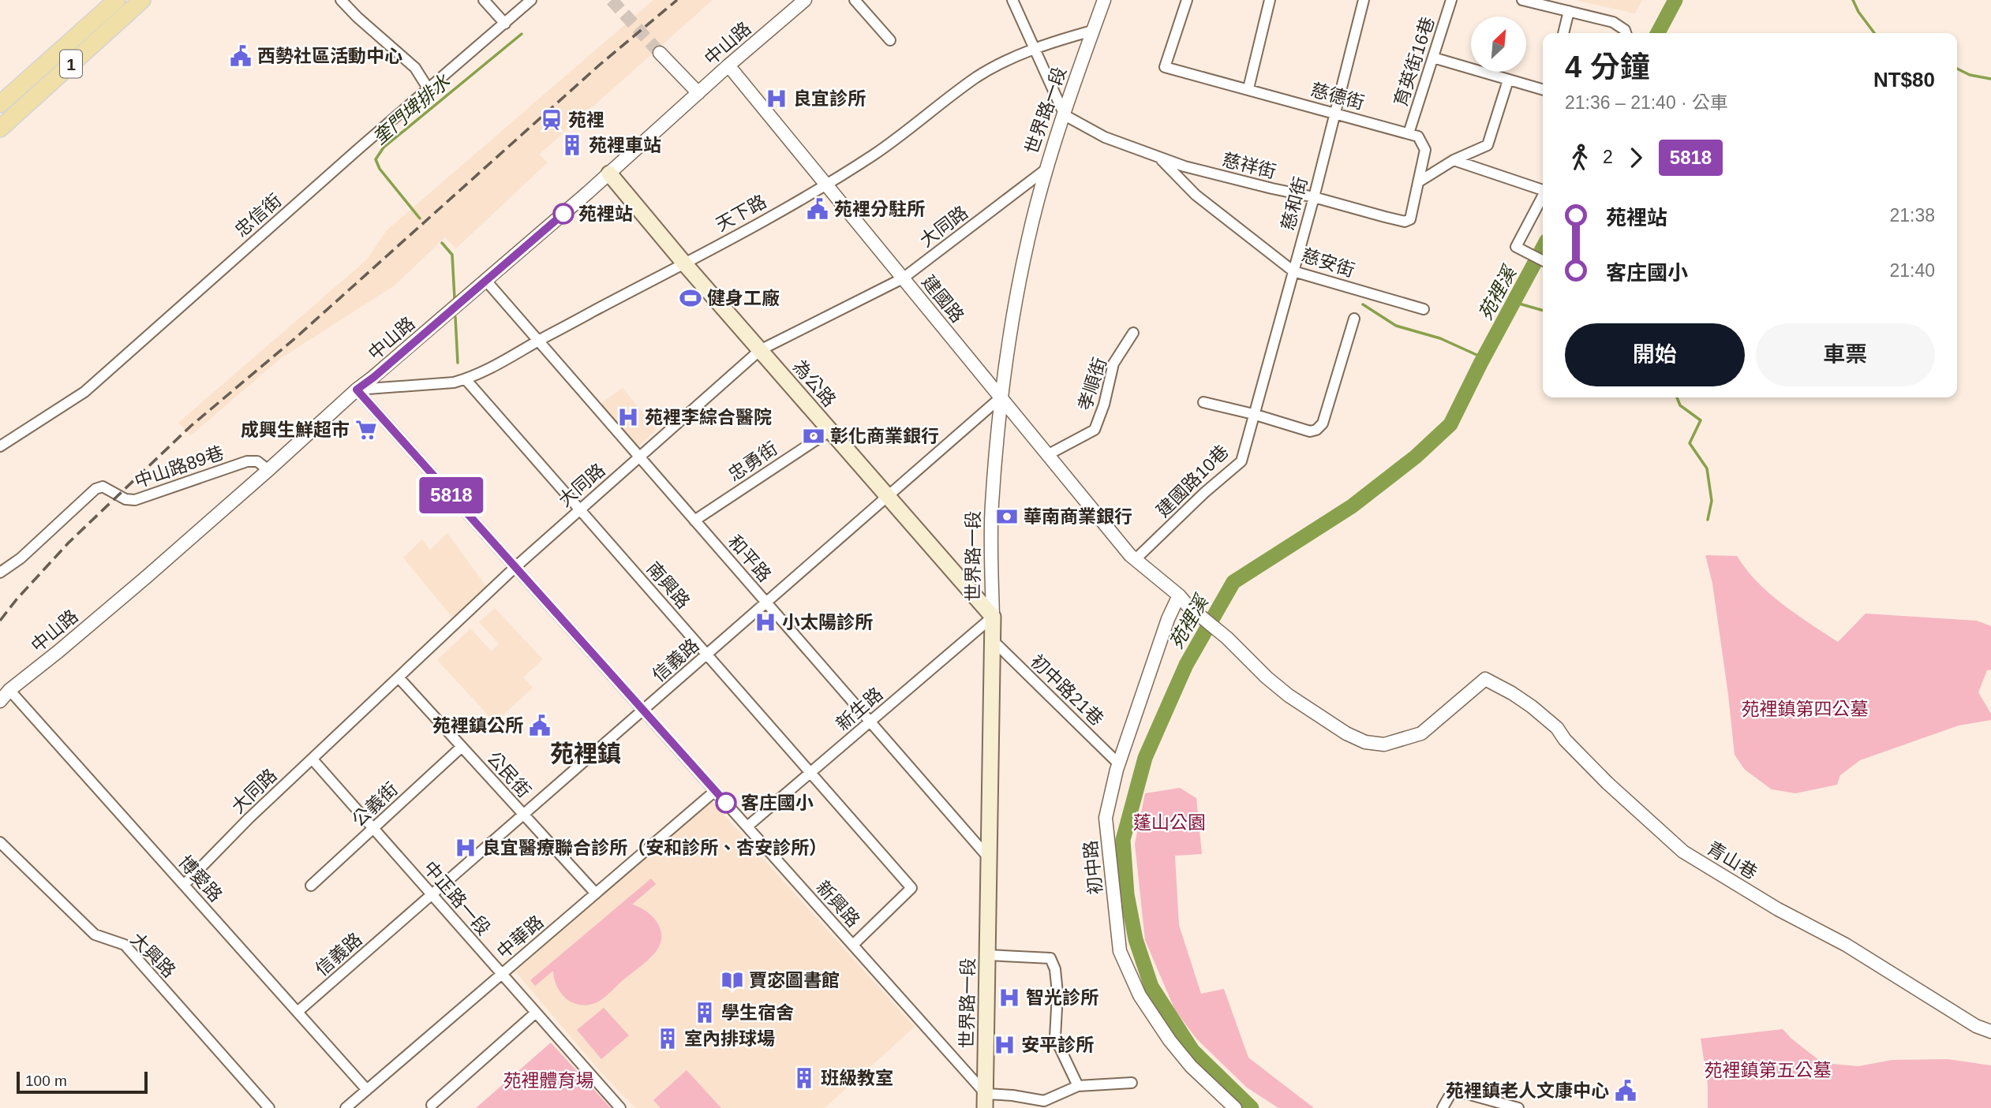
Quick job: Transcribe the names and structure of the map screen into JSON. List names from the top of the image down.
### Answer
{
  "streets": {
    "main road": ["1", "世界路一段", "為公路"],
    "street": [
      "中山路",
      "育英街16巷",
      "慈德街",
      "慈祥街",
      "慈和街",
      "天下路",
      "忠信街",
      "大同路",
      "慈安街",
      "建國路",
      "孝順街",
      "忠勇街",
      "中山路89巷",
      "建國路10巷",
      "和平路",
      "南興路",
      "信義路",
      "初中路21巷",
      "新生路",
      "公民街",
      "公義街",
      "青山巷",
      "初中路",
      "博愛路",
      "中正路一段",
      "新興路",
      "中華路",
      "大興路"
    ]
  },
  "crossings": [
    ["中山路", "天下路"],
    ["中山路", "建國路"],
    ["中山路", "為公路"],
    ["中山路", "中山路89巷"],
    ["中山路", "和平路"],
    ["中山路", "博愛路"],
    ["中山路", "新興路"],
    ["育英街16巷", "慈德街"],
    ["慈德街", "慈和街"],
    ["世界路一段", "慈祥街"],
    ["世界路一段", "天下路"],
    ["世界路一段", "大同路"],
    ["世界路一段", "建國路"],
    ["世界路一段", "為公路"],
    ["世界路一段", "和平路"],
    ["世界路一段", "信義路"],
    ["世界路一段", "初中路21巷"],
    ["世界路一段", "新生路"],
    ["世界路一段", "新興路"],
    ["慈祥街", "慈和街"],
    ["慈祥街", "慈安街"],
    ["慈和街", "慈安街"],
    ["慈和街", "建國路10巷"],
    ["天下路", "建國路"],
    ["天下路", "為公路"],
    ["天下路", "和平路"],
    ["天下路", "南興路"],
    ["天下路", "新興路"],
    ["大同路", "建國路"],
    ["大同路", "為公路"],
    ["大同路", "和平路"],
    ["大同路", "南興路"],
    ["大同路", "公民街"],
    ["大同路", "博愛路"],
    ["大同路", "中正路一段"],
    ["大同路", "新興路"],
    ["建國路", "孝順街"],
    ["建國路", "建國路10巷"],
    ["建國路", "信義路"],
    ["建國路", "青山巷"],
    ["建國路", "初中路"],
    ["為公路", "忠勇街"],
    ["為公路", "信義路"],
    ["為公路", "新生路"],
    ["忠勇街", "和平路"],
    ["和平路", "信義路"],
    ["和平路", "新生路"],
    ["南興路", "信義路"],
    ["南興路", "新生路"],
    ["南興路", "新興路"],
    ["信義路", "公民街"],
    ["信義路", "博愛路"],
    ["信義路", "中正路一段"],
    ["信義路", "新興路"],
    ["初中路21巷", "初中路"],
    ["新生路", "新興路"],
    ["公民街", "公義街"],
    ["公民街", "中華路"],
    ["公義街", "中正路一段"],
    ["博愛路", "中華路"],
    ["中正路一段", "中華路"],
    ["新興路", "中華路"]
  ],
  "districts": ["苑裡鎮"],
  "water": ["奎門埤排水", "苑裡溪"],
  "parks": [
    "苑裡鎮第四公墓",
    "蓬山公園",
    "苑裡鎮第五公墓",
    "苑裡體育場"
  ],
  "places": {
    "public building": [
      "西勢社區活動中心",
      "苑裡分駐所",
      "苑裡鎮公所",
      "苑裡鎮老人文康中心"
    ],
    "hospital": [
      "良宜診所",
      "苑裡李綜合醫院",
      "小太陽診所",
      "良宜醫療聯合診所（安和診所、杏安診所）",
      "智光診所",
      "安平診所"
    ],
    "station": ["苑裡"],
    "building": [
      "苑裡車站",
      "學生宿舍",
      "室內排球場",
      "班級教室"
    ],
    "other": ["苑裡站", "客庄國小"],
    "sports": ["健身工廠"],
    "supermarket": ["成興生鮮超市"],
    "bank": ["彰化商業銀行", "華南商業銀行"],
    "library": ["賈宓圖書館"]
  },
  "lines": ["bus line 5818"],
  "scale_bar": "100 m",
  "north": "top right",
  "page": {
    "on_map": "5818",
    "heading": ["4 分鐘", "21:36 – 21:40 · 公車", "NT$80"],
    "legs": ["2", "5818"],
    "list": [
      {
        "name": "苑裡站",
        "value": "21:38"
      },
      {
        "name": "客庄國小",
        "value": "21:40"
      }
    ],
    "buttons": ["開始", "車票"],
    "scale": "100 m"
  }
}
